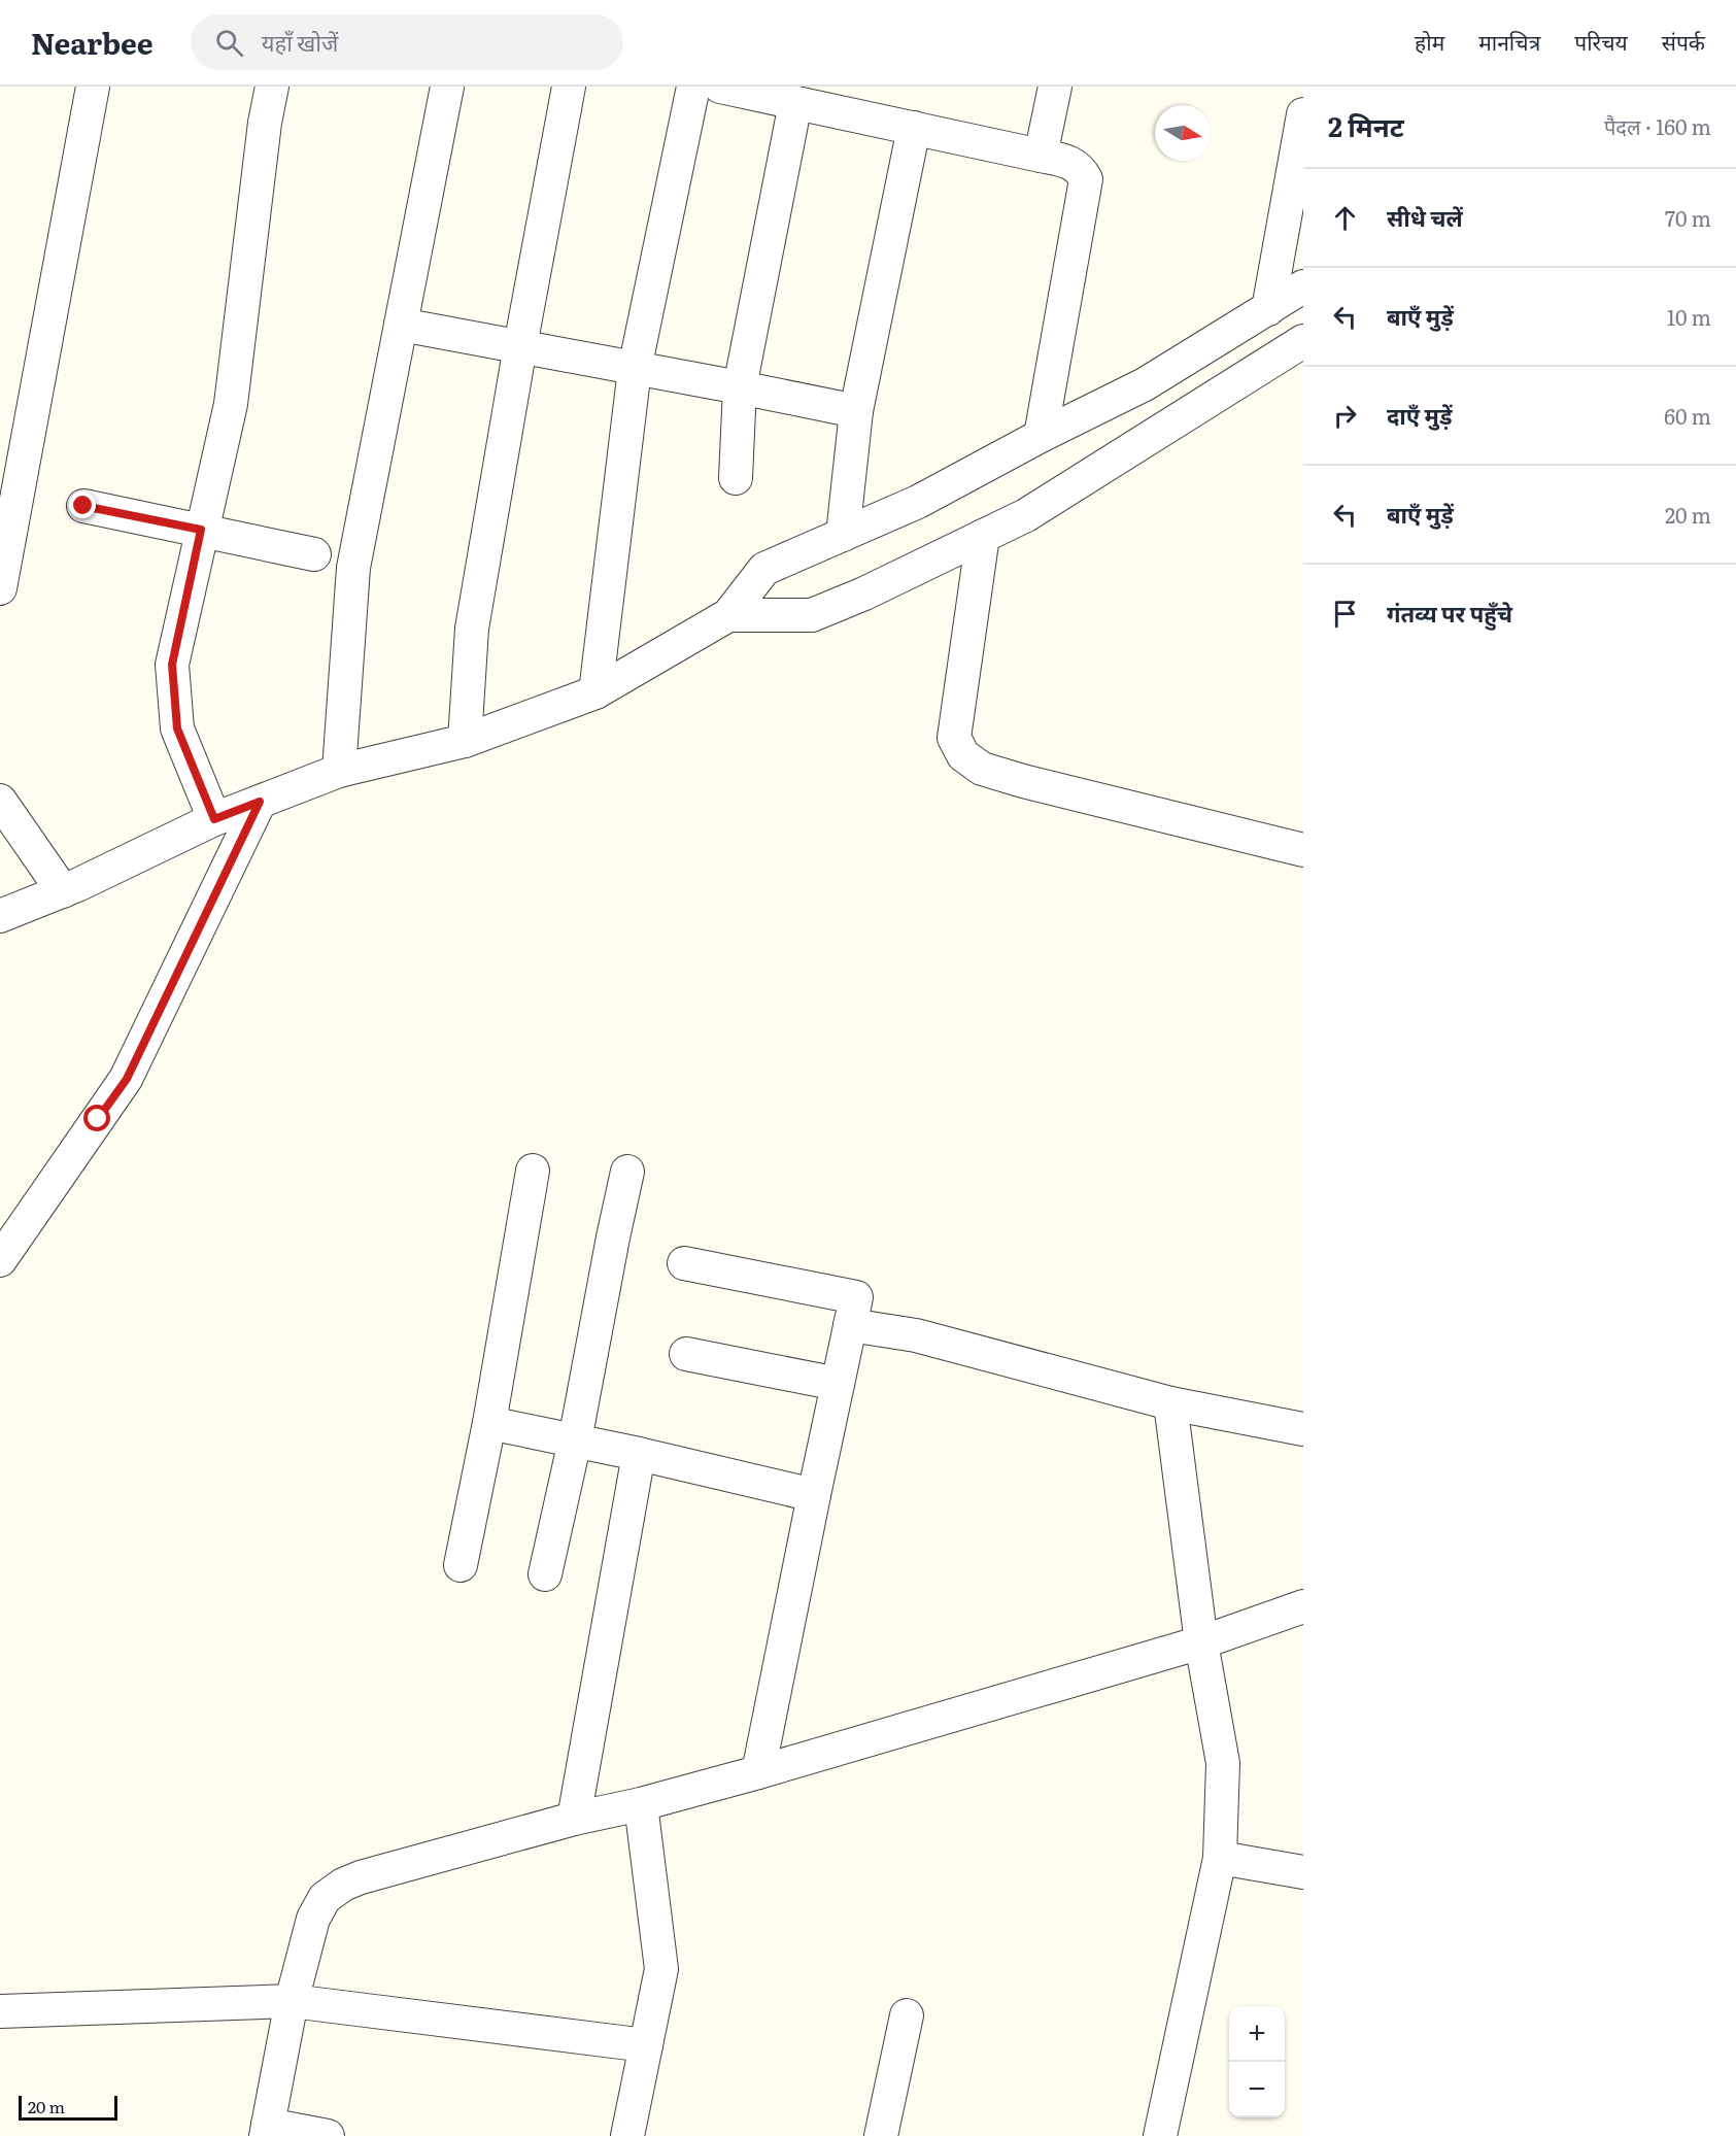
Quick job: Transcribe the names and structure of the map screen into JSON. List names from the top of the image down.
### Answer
{
  "scale_bar": "20 m",
  "north": "right",
  "page": {
    "header": "Nearbee",
    "search": "यहाँ खोजें",
    "nav": [
      "होम",
      "मानचित्र",
      "परिचय",
      "संपर्क"
    ],
    "heading": ["2 मिनट", "पैदल · 160 m"],
    "list": [
      ["सीधे चलें", "70 m"],
      ["बाएँ मुड़ें", "10 m"],
      ["दाएँ मुड़ें", "60 m"],
      ["बाएँ मुड़ें", "20 m"],
      "गंतव्य पर पहुँचे"
    ],
    "map_buttons": ["+", "−"],
    "scale": "20 m"
  }
}
